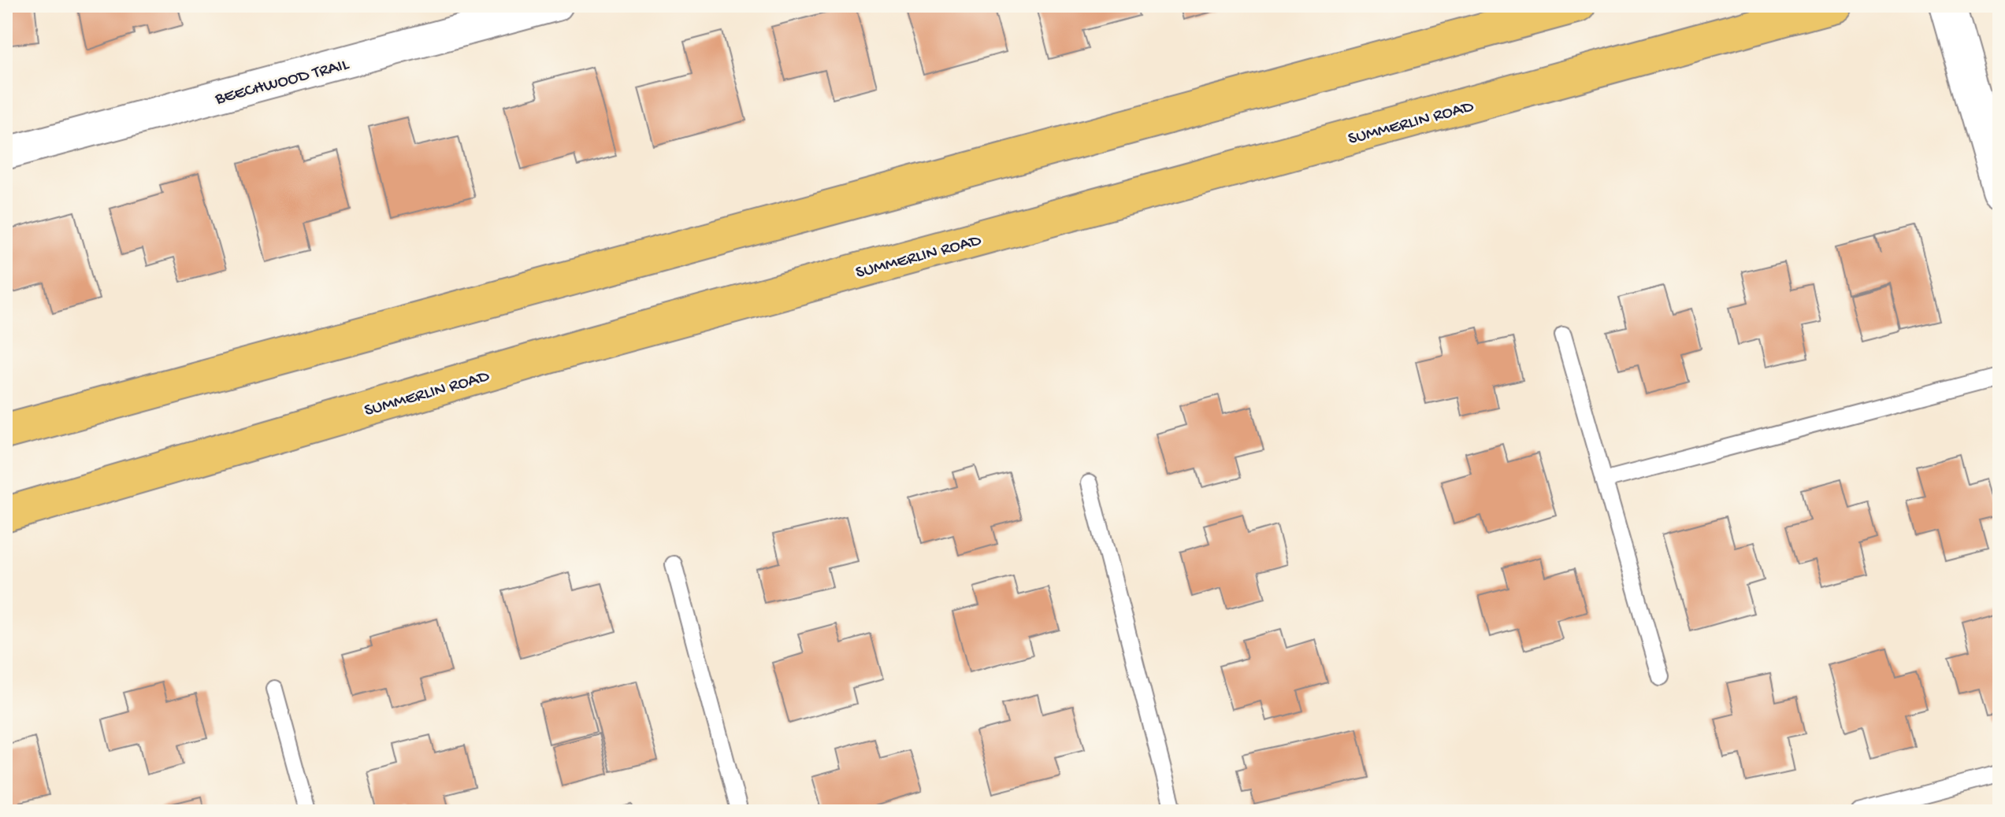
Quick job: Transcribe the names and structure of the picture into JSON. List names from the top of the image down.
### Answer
{
  "streets": {
    "main road": ["SUMMERLIN ROAD"],
    "street": ["BEECHWOOD TRAIL"]
  }
}
